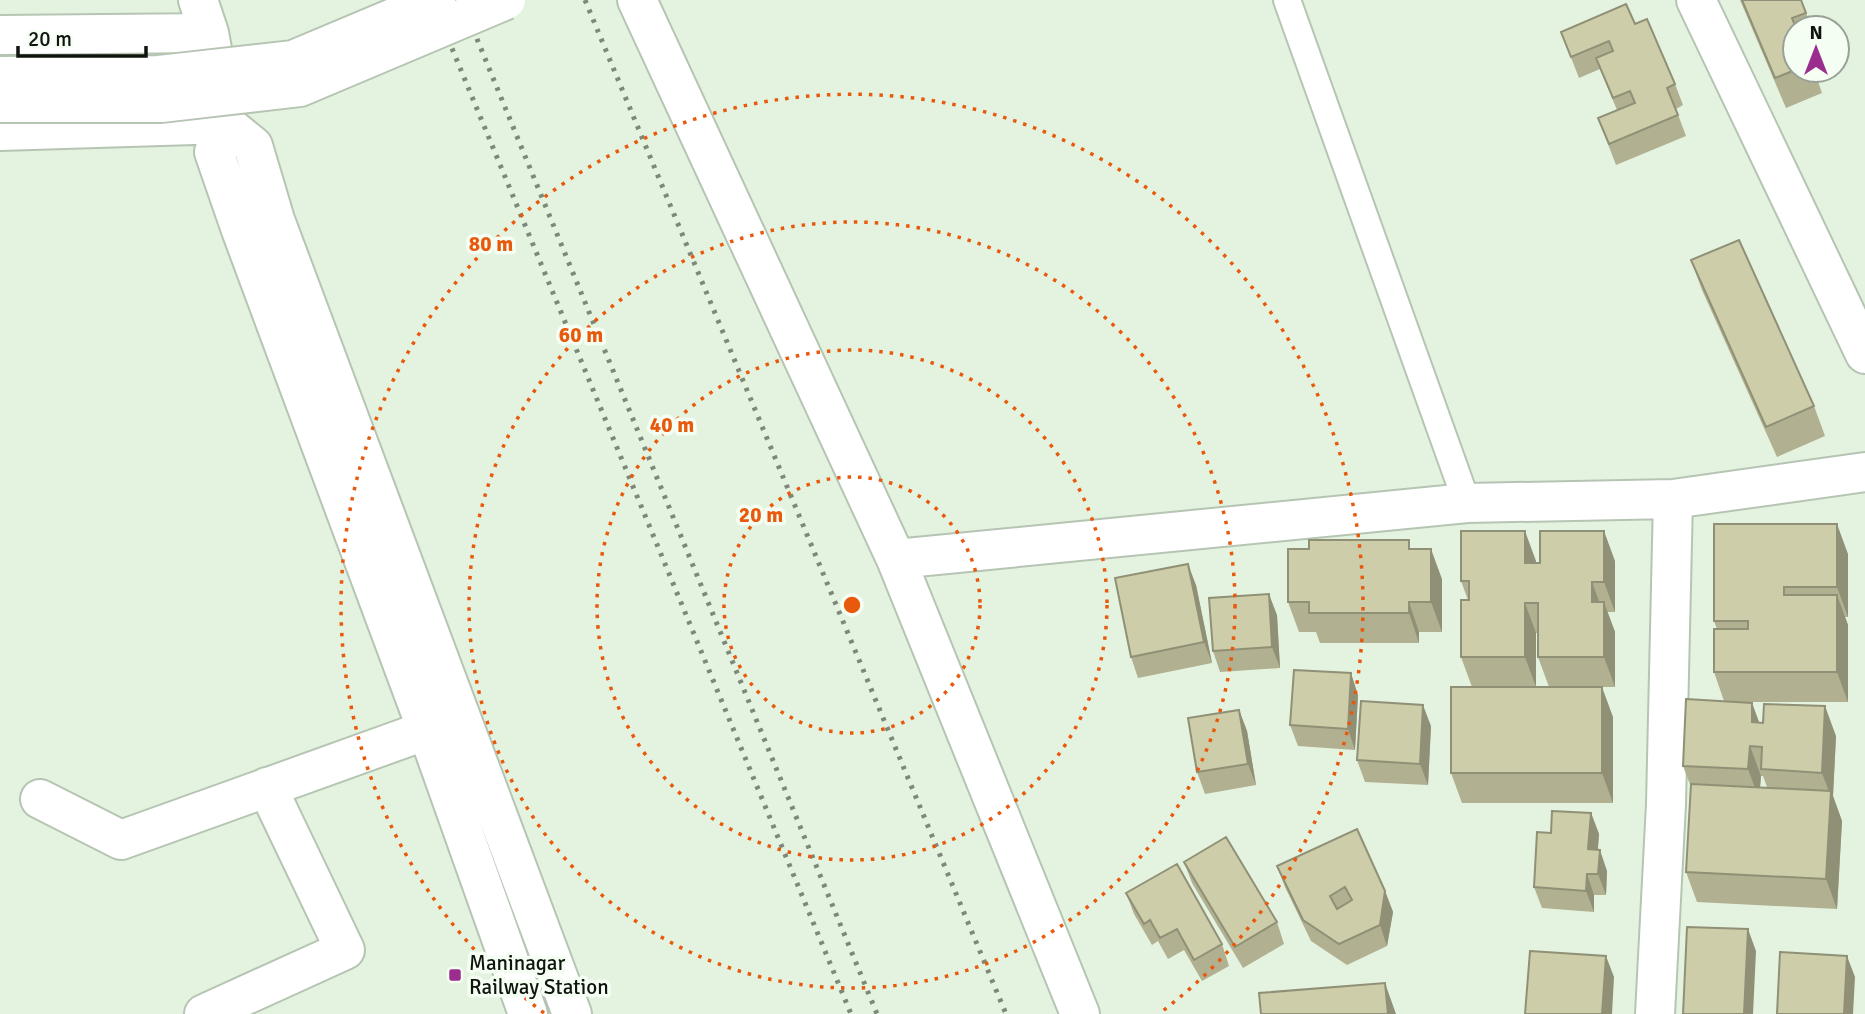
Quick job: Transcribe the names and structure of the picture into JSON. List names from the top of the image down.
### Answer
{
  "places": {
    "transit": ["Maninagar Railway Station"]
  },
  "scale_bar": "20 m",
  "north": "top",
  "rings": [
    "80 m",
    "60 m",
    "40 m",
    "20 m"
  ]
}
